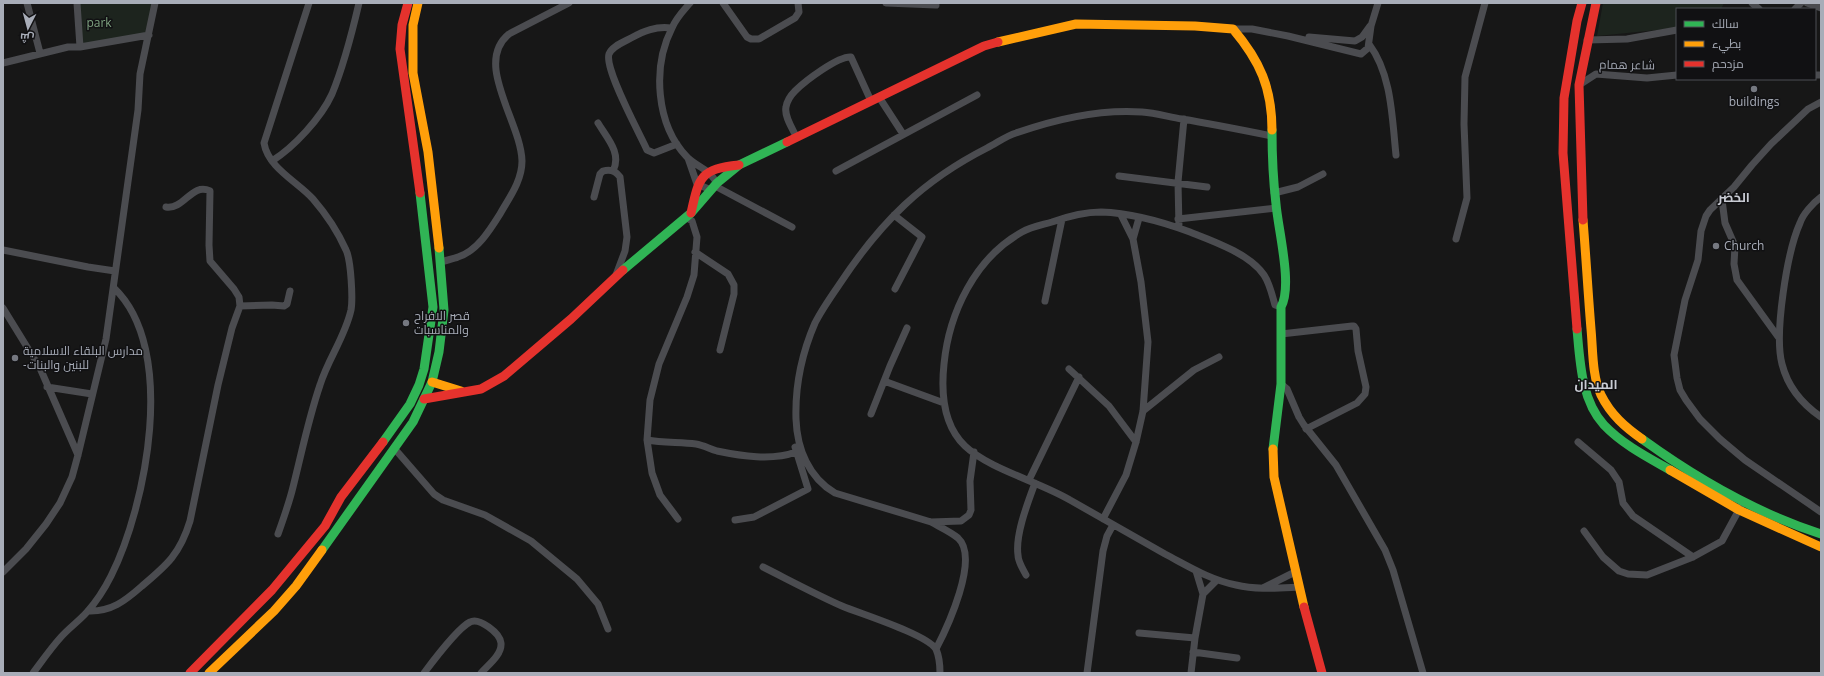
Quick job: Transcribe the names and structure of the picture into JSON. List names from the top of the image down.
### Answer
{
  "streets": {
    "street": ["شاعر همام"]
  },
  "districts": ["الخضر", "الميدان"],
  "parks": ["park"],
  "places": [
    "buildings",
    "Church",
    "قصر الافراح والمناسبات",
    "مدارس البلقاء الاسلامية -للبنين والبنات"
  ],
  "legend": ["سالك", "بطيء", "مزدحم"],
  "north": "bottom"
}
